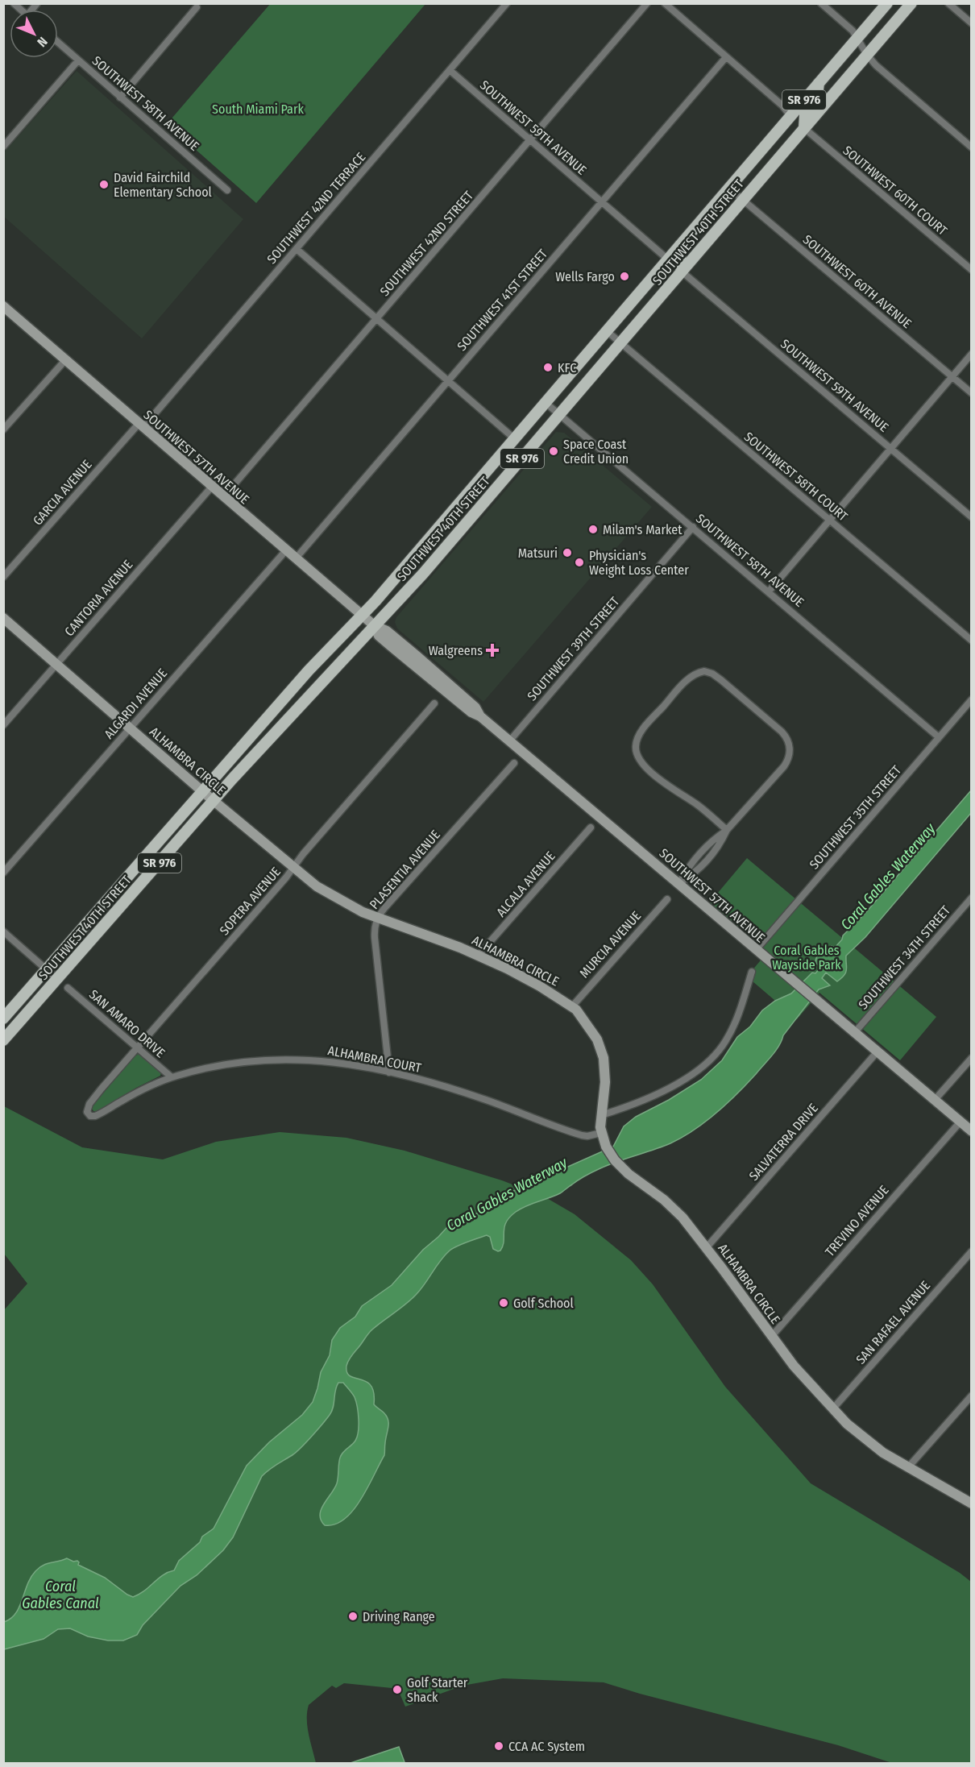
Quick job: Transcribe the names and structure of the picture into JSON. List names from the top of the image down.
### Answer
{
  "streets": {
    "main road": ["SR 976", "SOUTHWEST 40TH STREET"],
    "street": [
      "SOUTHWEST 58TH AVENUE",
      "SOUTHWEST 59TH AVENUE",
      "SOUTHWEST 60TH COURT",
      "SOUTHWEST 42ND TERRACE",
      "SOUTHWEST 42ND STREET",
      "SOUTHWEST 60TH AVENUE",
      "SOUTHWEST 41ST STREET",
      "SOUTHWEST 57TH AVENUE",
      "SOUTHWEST 58TH COURT",
      "GARCIA AVENUE",
      "CANTORIA AVENUE",
      "SOUTHWEST 39TH STREET",
      "ALGARDI AVENUE",
      "ALHAMBRA CIRCLE",
      "SOUTHWEST 35TH STREET",
      "PLASENTIA AVENUE",
      "ALCALA AVENUE",
      "SOPERA AVENUE",
      "MURCIA AVENUE",
      "SOUTHWEST 34TH STREET",
      "SAN AMARO DRIVE",
      "ALHAMBRA COURT",
      "SALVATERRA DRIVE",
      "TREVINO AVENUE",
      "SAN RAFAEL AVENUE"
    ]
  },
  "crossings": [
    ["SOUTHWEST 58TH AVENUE", "SOUTHWEST 40TH STREET"],
    ["SOUTHWEST 58TH AVENUE", "SOUTHWEST 39TH STREET"],
    ["SOUTHWEST 58TH AVENUE", "SOUTHWEST 35TH STREET"],
    ["SOUTHWEST 59TH AVENUE", "SOUTHWEST 42ND TERRACE"],
    ["SOUTHWEST 59TH AVENUE", "SOUTHWEST 40TH STREET"],
    ["SOUTHWEST 59TH AVENUE", "SOUTHWEST 42ND STREET"],
    ["SOUTHWEST 59TH AVENUE", "SOUTHWEST 41ST STREET"],
    ["SOUTHWEST 60TH COURT", "SOUTHWEST 40TH STREET"],
    ["SOUTHWEST 42ND TERRACE", "SOUTHWEST 57TH AVENUE"],
    ["SOUTHWEST 42ND TERRACE", "GARCIA AVENUE"],
    ["SOUTHWEST 40TH STREET", "SOUTHWEST 60TH AVENUE"],
    ["SOUTHWEST 40TH STREET", "SOUTHWEST 57TH AVENUE"],
    ["SOUTHWEST 40TH STREET", "SOUTHWEST 58TH COURT"],
    ["SOUTHWEST 40TH STREET", "ALHAMBRA CIRCLE"],
    ["SOUTHWEST 42ND STREET", "SOUTHWEST 57TH AVENUE"],
    ["SOUTHWEST 41ST STREET", "SOUTHWEST 57TH AVENUE"],
    ["SOUTHWEST 57TH AVENUE", "GARCIA AVENUE"],
    ["SOUTHWEST 57TH AVENUE", "CANTORIA AVENUE"],
    ["SOUTHWEST 57TH AVENUE", "SOUTHWEST 39TH STREET"],
    ["SOUTHWEST 57TH AVENUE", "ALGARDI AVENUE"],
    ["SOUTHWEST 57TH AVENUE", "SOUTHWEST 35TH STREET"],
    ["SOUTHWEST 57TH AVENUE", "SOUTHWEST 34TH STREET"],
    ["SOUTHWEST 57TH AVENUE", "SALVATERRA DRIVE"],
    ["SOUTHWEST 57TH AVENUE", "TREVINO AVENUE"],
    ["CANTORIA AVENUE", "ALHAMBRA CIRCLE"],
    ["ALGARDI AVENUE", "ALHAMBRA CIRCLE"],
    ["ALHAMBRA CIRCLE", "PLASENTIA AVENUE"],
    ["ALHAMBRA CIRCLE", "ALCALA AVENUE"],
    ["ALHAMBRA CIRCLE", "SOPERA AVENUE"],
    ["ALHAMBRA CIRCLE", "MURCIA AVENUE"],
    ["ALHAMBRA CIRCLE", "ALHAMBRA COURT"],
    ["ALHAMBRA CIRCLE", "SALVATERRA DRIVE"],
    ["ALHAMBRA CIRCLE", "TREVINO AVENUE"],
    ["ALHAMBRA CIRCLE", "SAN RAFAEL AVENUE"],
    ["PLASENTIA AVENUE", "ALHAMBRA COURT"],
    ["SOPERA AVENUE", "SAN AMARO DRIVE"],
    ["SOPERA AVENUE", "ALHAMBRA COURT"],
    ["SAN AMARO DRIVE", "ALHAMBRA COURT"]
  ],
  "water": ["Coral Gables Waterway", "Coral Gables Canal"],
  "parks": ["South Miami Park", "Coral Gables Wayside Park"],
  "places": {
    "other": [
      "David Fairchild Elementary School",
      "Wells Fargo",
      "KFC",
      "Space Coast Credit Union",
      "Milam's Market",
      "Matsuri",
      "Physician's Weight Loss Center",
      "Golf School",
      "Driving Range",
      "Golf Starter Shack",
      "CCA AC System"
    ],
    "health": ["Walgreens"]
  },
  "north": "bottom right"
}
